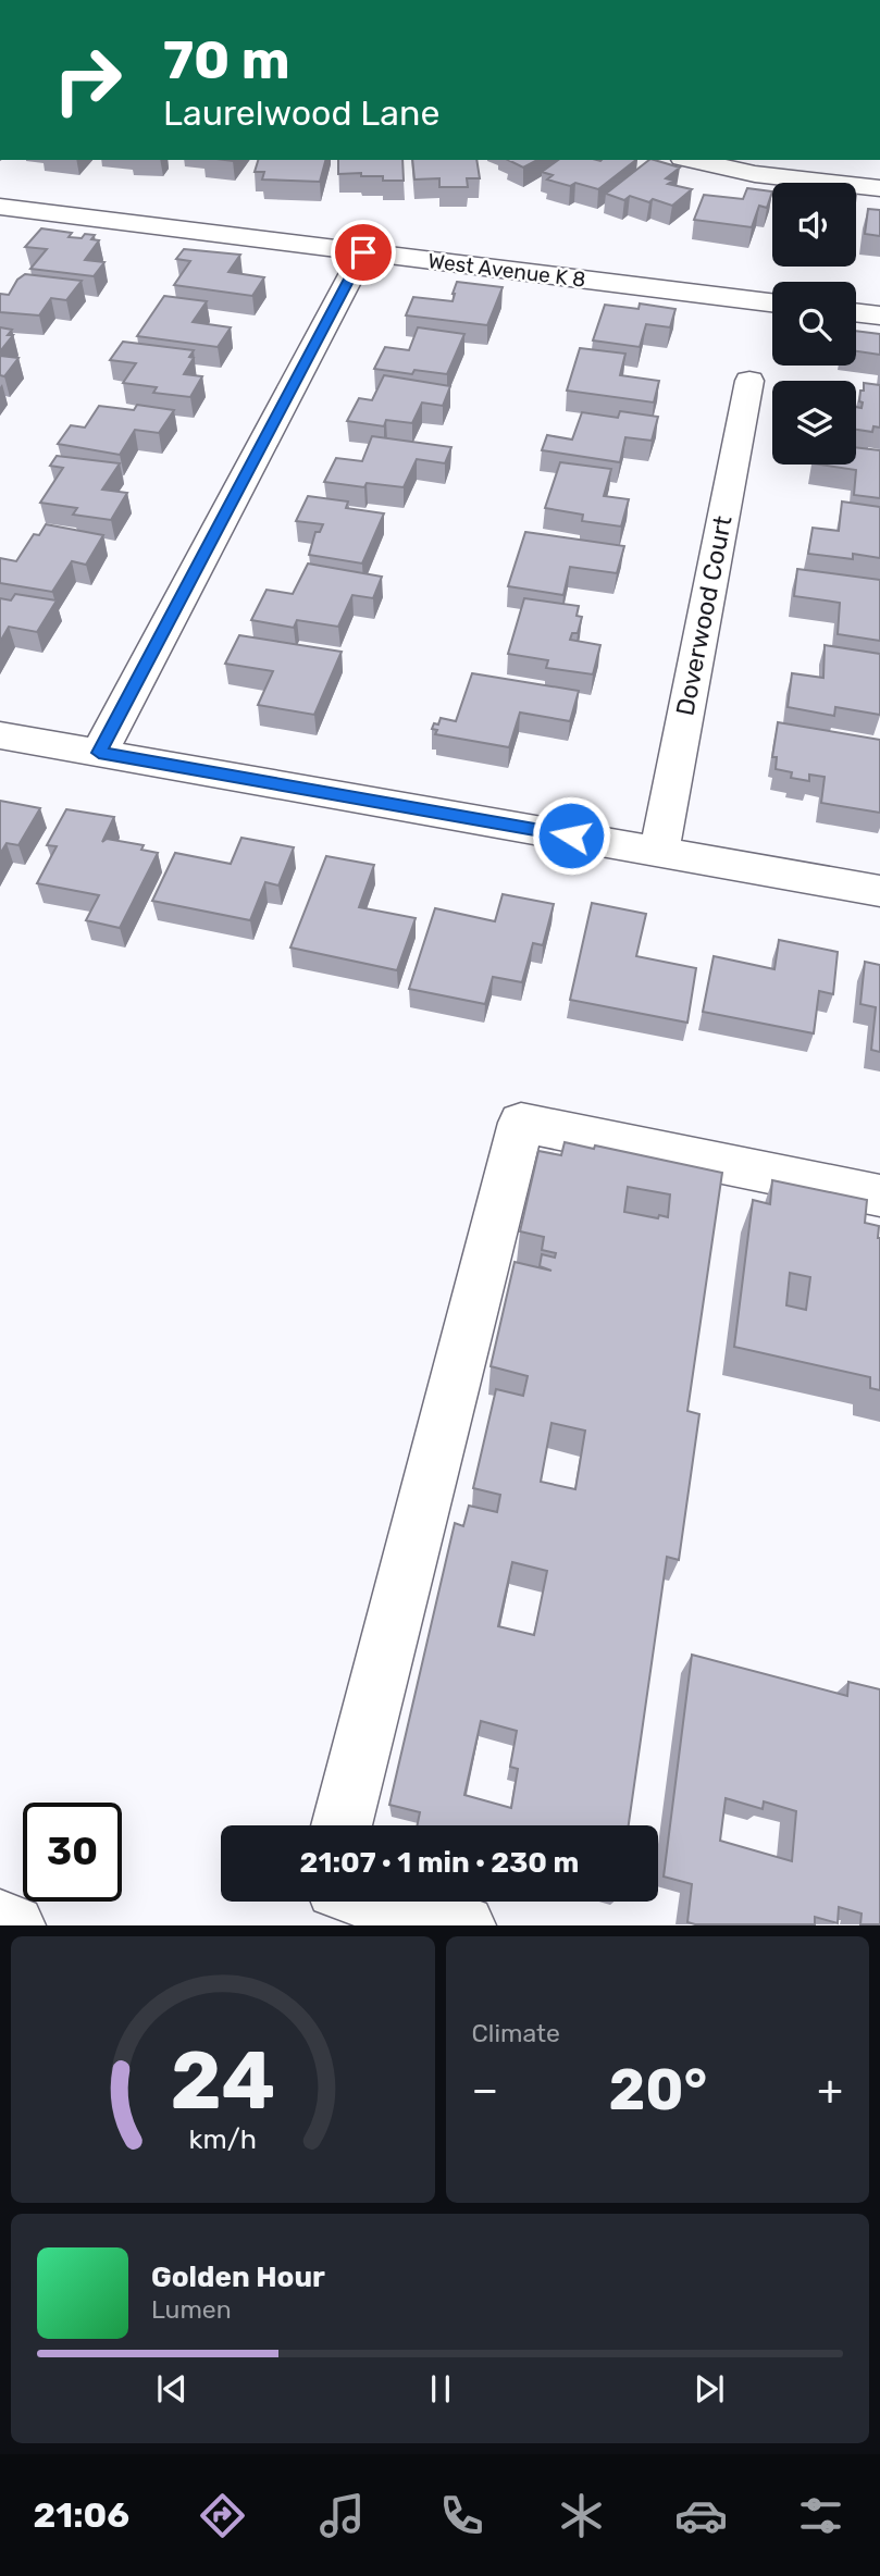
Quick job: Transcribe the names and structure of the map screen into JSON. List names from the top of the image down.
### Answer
{
  "streets": {
    "street": ["West Avenue K 8", "Doverwood Court"]
  },
  "page": {
    "turn": ["70 m", "Laurelwood Lane"],
    "limit": "30",
    "trip": "21:07 · 1 min · 230 m",
    "tile": "Climate",
    "heat": ["−", "20°", "+"],
    "song": ["Golden Hour", "Lumen"],
    "tabs": "21:06",
    "gauge": ["24", "km/h"]
  }
}
